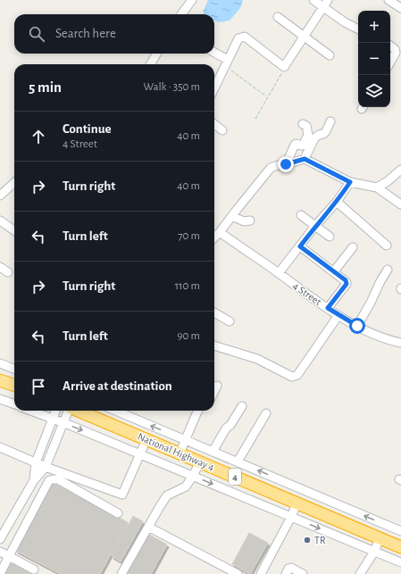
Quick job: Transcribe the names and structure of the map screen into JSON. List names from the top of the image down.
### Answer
{
  "streets": {
    "highway": ["National Highway 4", "4"],
    "street": ["4 Street"]
  },
  "places": ["TR"],
  "page": {
    "map_buttons": ["+", "−"],
    "search": "Search here",
    "heading": ["5 min", "Walk · 350 m"],
    "list": [
      ["Continue", "4 Street", "40 m"],
      ["Turn right", "40 m"],
      ["Turn left", "70 m"],
      ["Turn right", "110 m"],
      ["Turn left", "90 m"],
      "Arrive at destination"
    ]
  }
}
